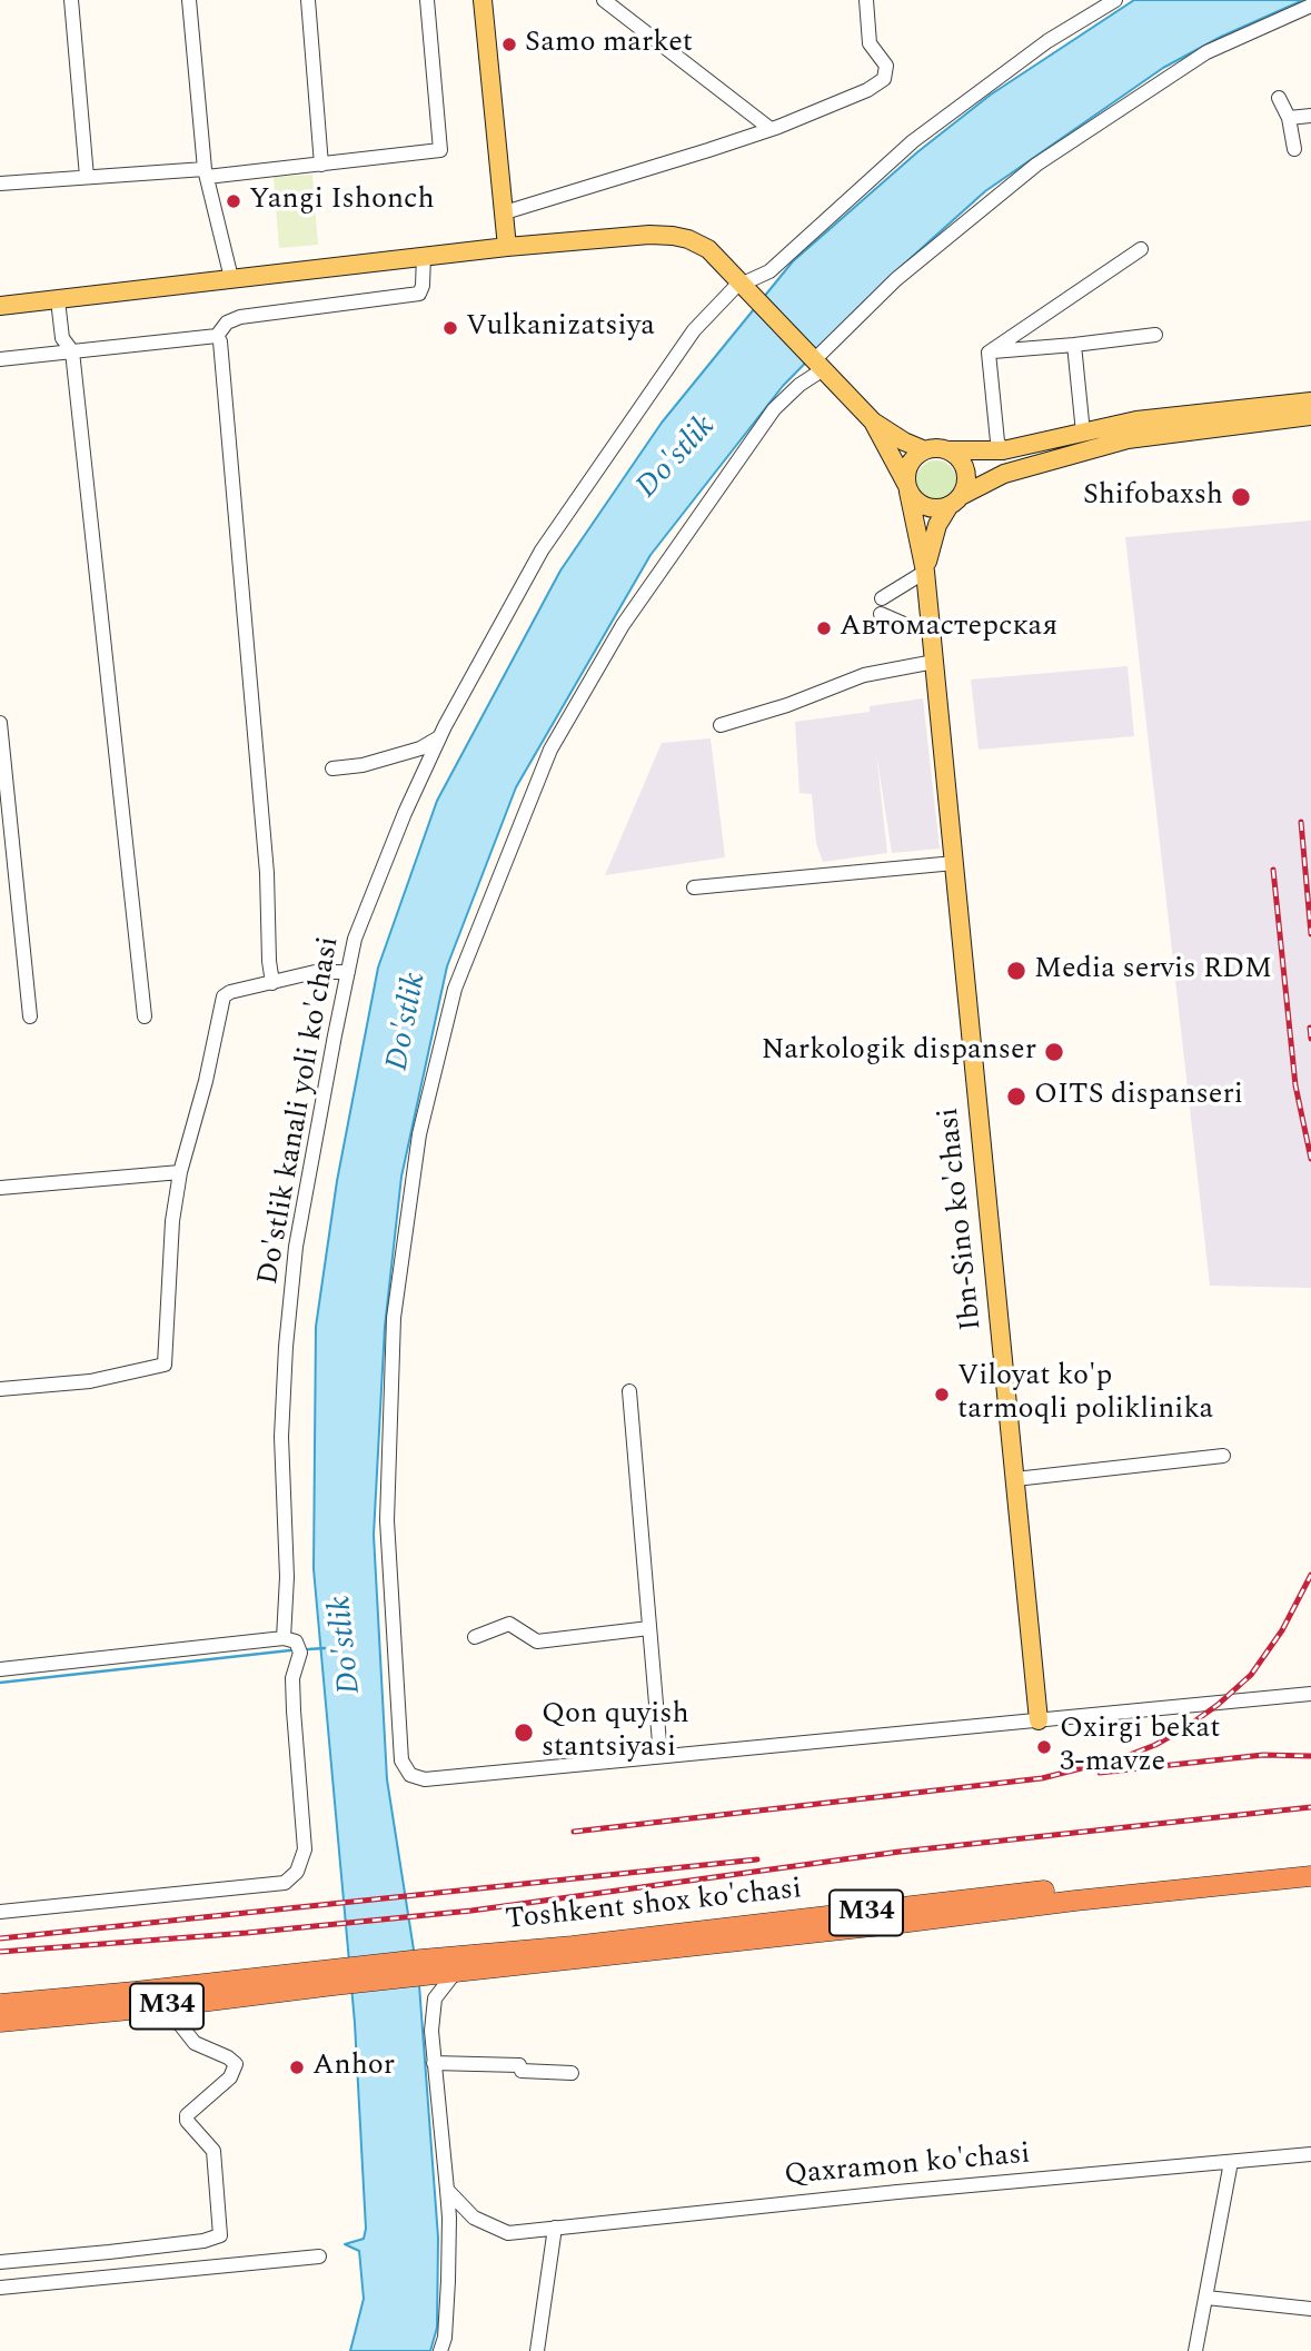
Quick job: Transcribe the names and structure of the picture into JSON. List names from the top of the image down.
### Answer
{
  "streets": {
    "highway": ["Toshkent shox ko'chasi", "M34"],
    "main road": ["Ibn-Sino ko'chasi"],
    "street": ["Do'stlik kanali yoli ko'chasi", "Qaxramon ko'chasi"]
  },
  "water": ["Do'stlik"],
  "places": [
    "Samo market",
    "Yangi Ishonch",
    "Vulkanizatsiya",
    "Shifobaxsh",
    "Автомастерская",
    "Media servis RDM",
    "Narkologik dispanser",
    "OITS dispanseri",
    "Viloyat ko'p tarmoqli poliklinika",
    "Qon quyish stantsiyasi",
    "Oxirgi bekat 3-mavze",
    "Anhor"
  ]
}
